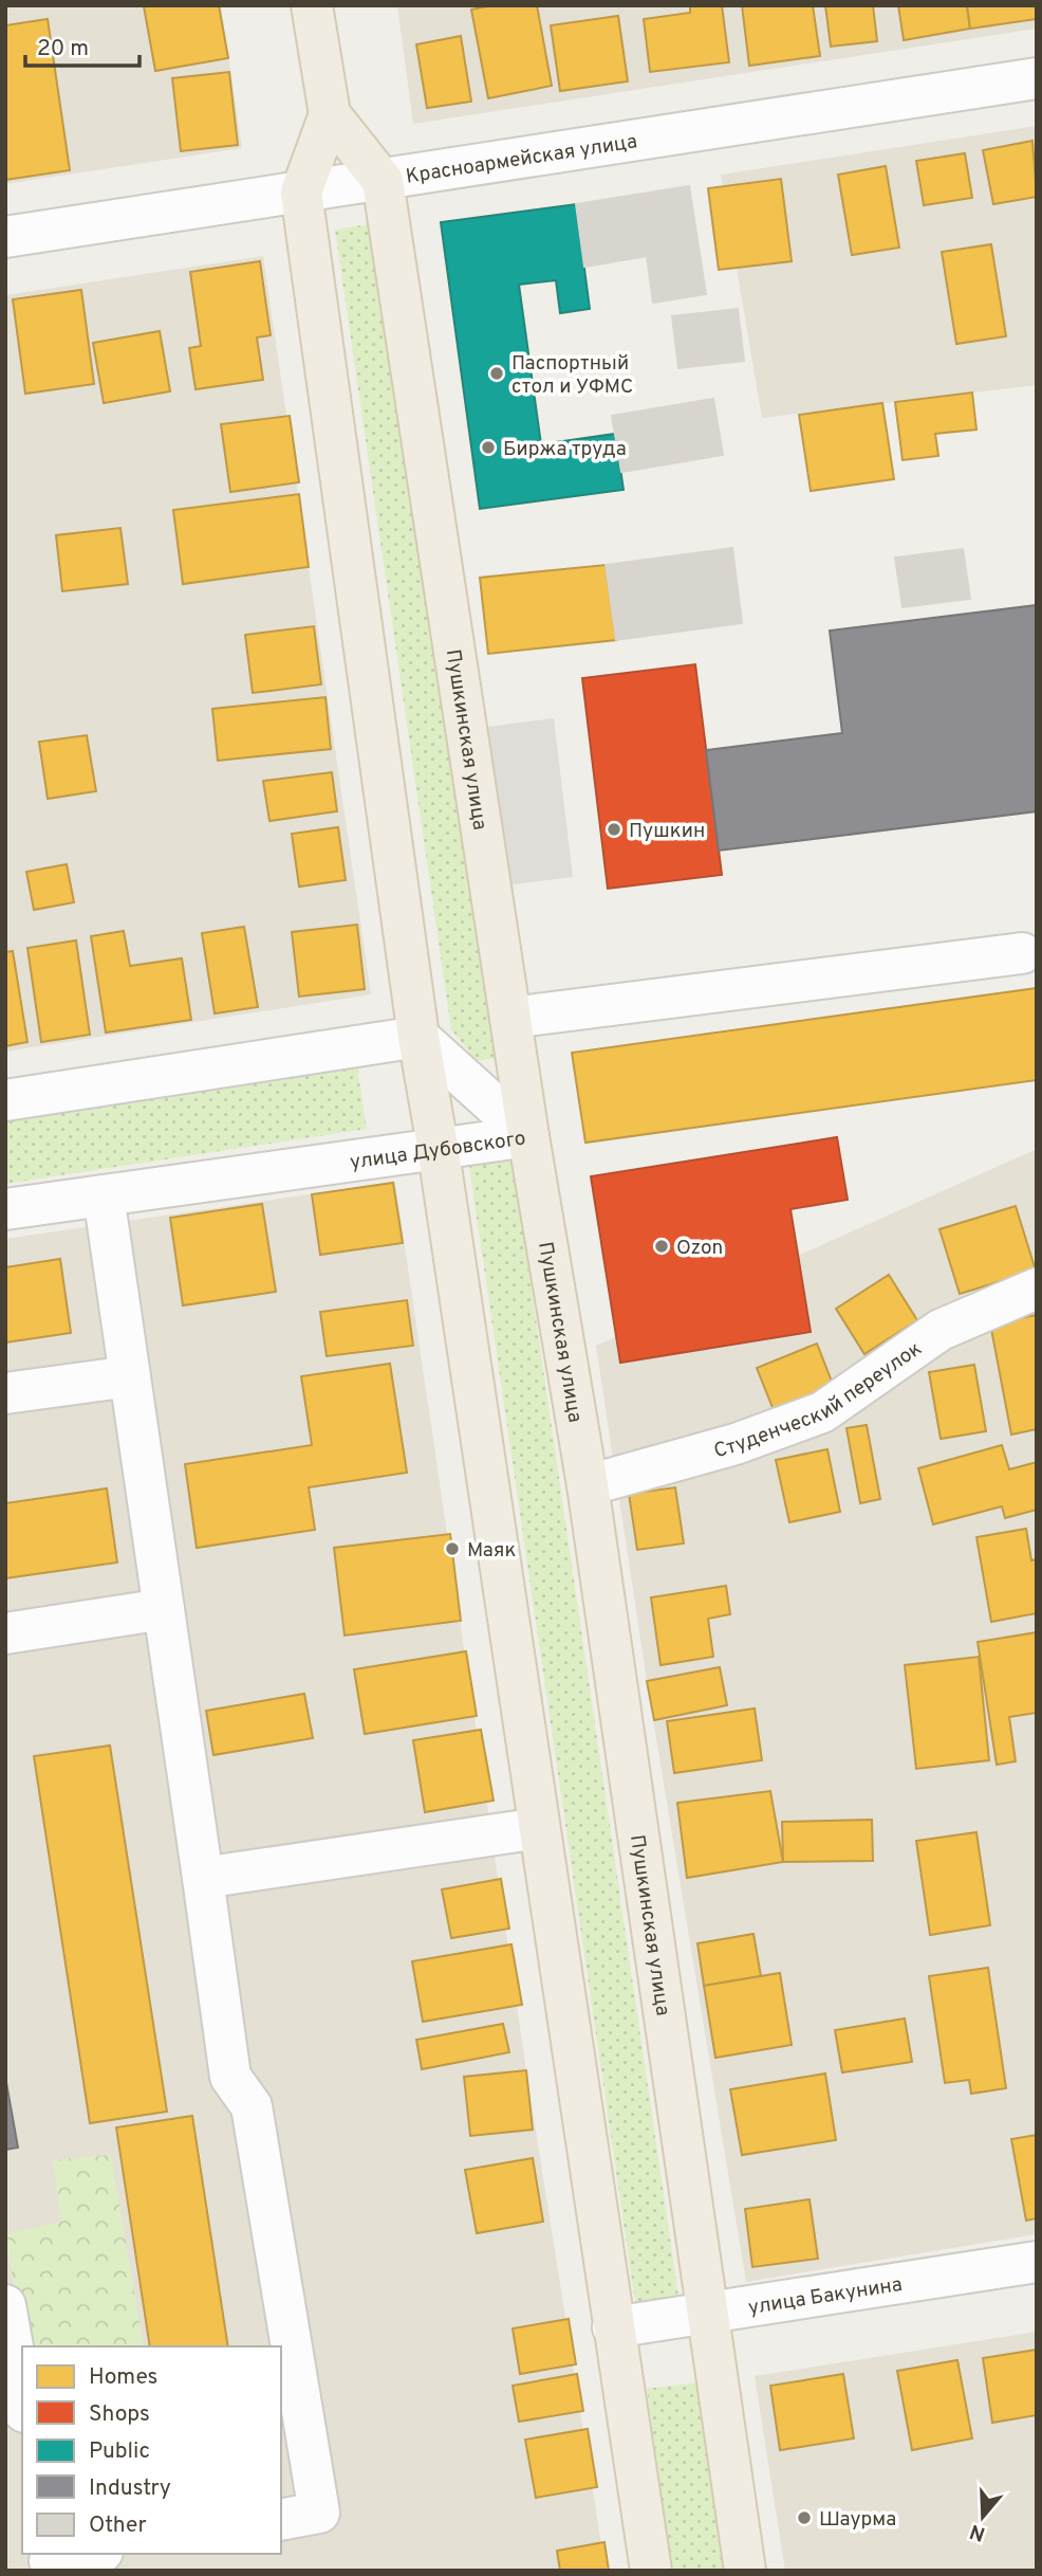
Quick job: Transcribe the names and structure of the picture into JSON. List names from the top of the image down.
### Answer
{
  "streets": {
    "main road": ["Пушкинская улица"],
    "street": [
      "Красноармейская улица",
      "улица Дубовского",
      "Студенческий переулок",
      "улица Бакунина"
    ]
  },
  "crossings": [
    ["Красноармейская улица", "Пушкинская улица"],
    ["Пушкинская улица", "улица Дубовского"],
    ["Пушкинская улица", "Студенческий переулок"],
    ["Пушкинская улица", "улица Бакунина"]
  ],
  "places": [
    "Паспортный стол и УФМС",
    "Биржа труда",
    "Пушкин",
    "Ozon",
    "Маяк",
    "Шаурма"
  ],
  "legend": [
    "Homes",
    "Shops",
    "Public",
    "Industry",
    "Other"
  ],
  "scale_bar": "20 m",
  "north": "bottom"
}
